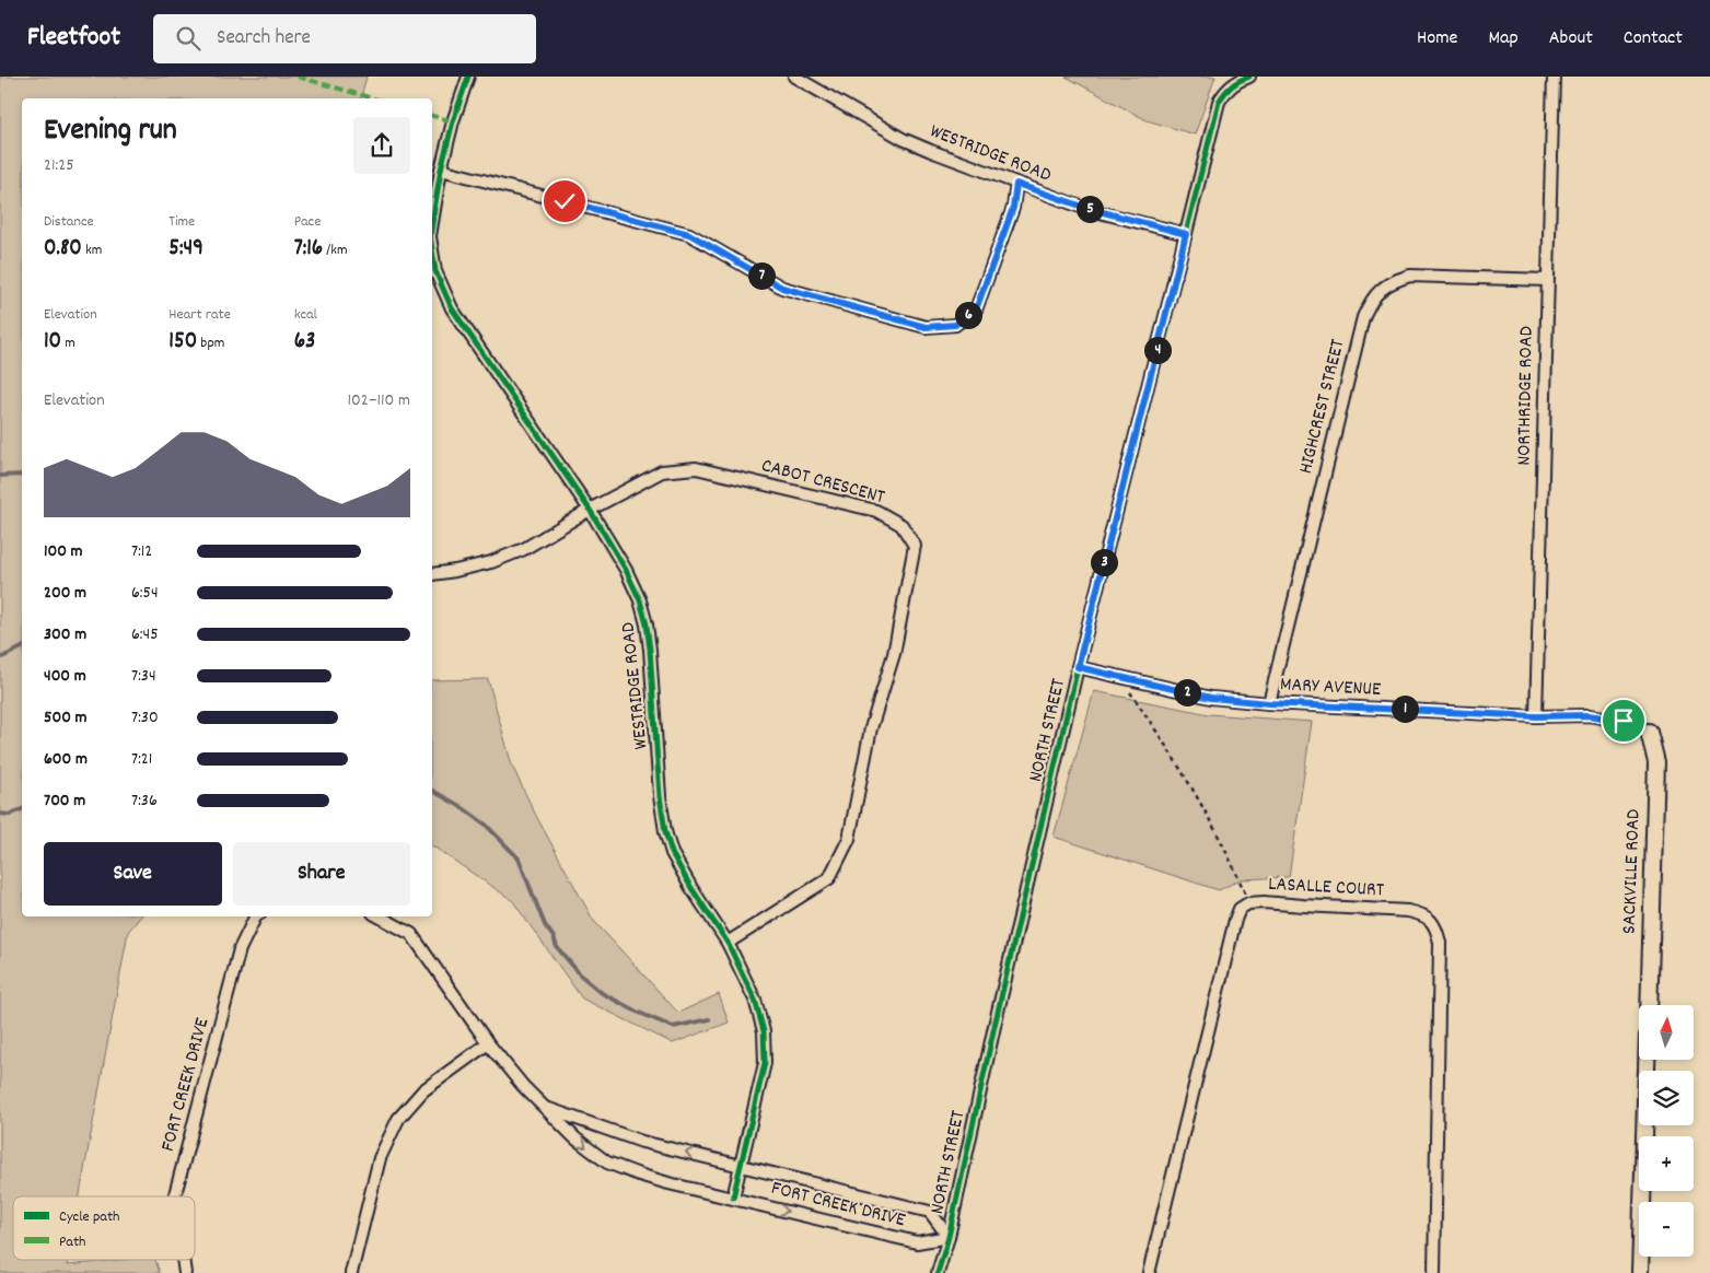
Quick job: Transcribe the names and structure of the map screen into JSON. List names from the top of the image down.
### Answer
{
  "streets": {
    "street": [
      "WESTRIDGE ROAD",
      "NORTHRIDGE ROAD",
      "HIGHCREST STREET",
      "CABOT CRESCENT",
      "MARY AVENUE",
      "NORTH STREET",
      "SACKVILLE ROAD",
      "LASALLE COURT",
      "FORT CREEK DRIVE"
    ]
  },
  "crossings": [
    ["WESTRIDGE ROAD", "CABOT CRESCENT"],
    ["WESTRIDGE ROAD", "NORTH STREET"],
    ["WESTRIDGE ROAD", "FORT CREEK DRIVE"],
    ["NORTHRIDGE ROAD", "HIGHCREST STREET"],
    ["NORTHRIDGE ROAD", "MARY AVENUE"],
    ["HIGHCREST STREET", "MARY AVENUE"],
    ["MARY AVENUE", "NORTH STREET"],
    ["MARY AVENUE", "SACKVILLE ROAD"],
    ["NORTH STREET", "FORT CREEK DRIVE"]
  ],
  "legend": ["Cycle path", "Path"],
  "north": "top",
  "page": {
    "header": "Fleetfoot",
    "search": "Search here",
    "nav": [
      "Home",
      "Map",
      "About",
      "Contact"
    ],
    "heading": ["Evening run", "21:25"],
    "stats": [
      ["Distance", "0.80 km"],
      ["Time", "5:49"],
      ["Pace", "7:16 /km"],
      ["Elevation", "10 m"],
      ["Heart rate", "150 bpm"],
      ["kcal", "63"]
    ],
    "pins": [
      "5",
      "7",
      "6",
      "4",
      "3",
      "2",
      "1"
    ],
    "chart": ["Elevation", "102–110 m"],
    "list": [
      {
        "name": "100 m",
        "note": "7:12"
      },
      {
        "name": "200 m",
        "note": "6:54"
      },
      {
        "name": "300 m",
        "note": "6:45"
      },
      {
        "name": "400 m",
        "note": "7:34"
      },
      {
        "name": "500 m",
        "note": "7:30"
      },
      {
        "name": "600 m",
        "note": "7:21"
      },
      {
        "name": "700 m",
        "note": "7:36"
      }
    ],
    "buttons": ["Save", "Share"],
    "map_buttons": ["+", "−"]
  }
}
